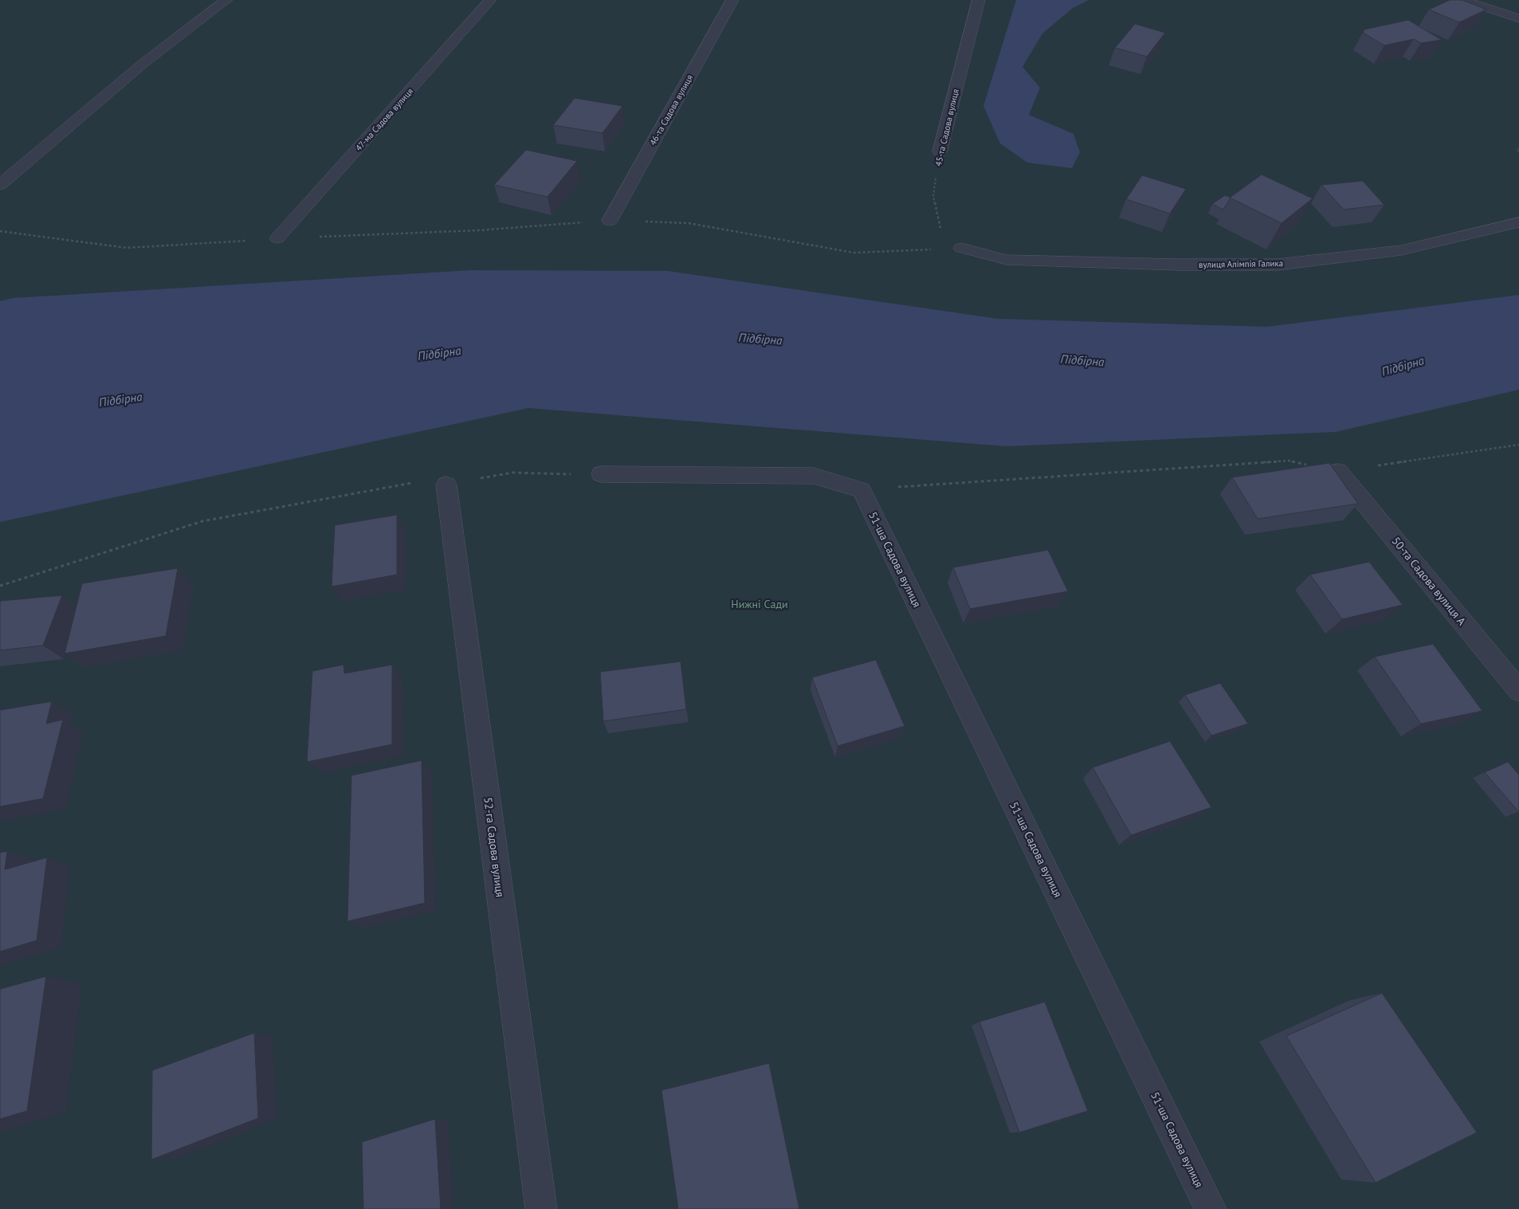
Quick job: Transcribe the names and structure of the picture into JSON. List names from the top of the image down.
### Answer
{
  "streets": {
    "street": [
      "46-та Садова вулиця",
      "47-ма Садова вулиця",
      "45-та Садова вулиця",
      "вулиця Алімпія Галика",
      "51-ша Садова вулиця",
      "50-та Садова вулиця А",
      "52-га Садова вулиця"
    ]
  },
  "crossings": [
    ["45-та Садова вулиця", "вулиця Алімпія Галика"]
  ],
  "water": ["Підбірна"],
  "parks": ["Нижні Сади"]
}
